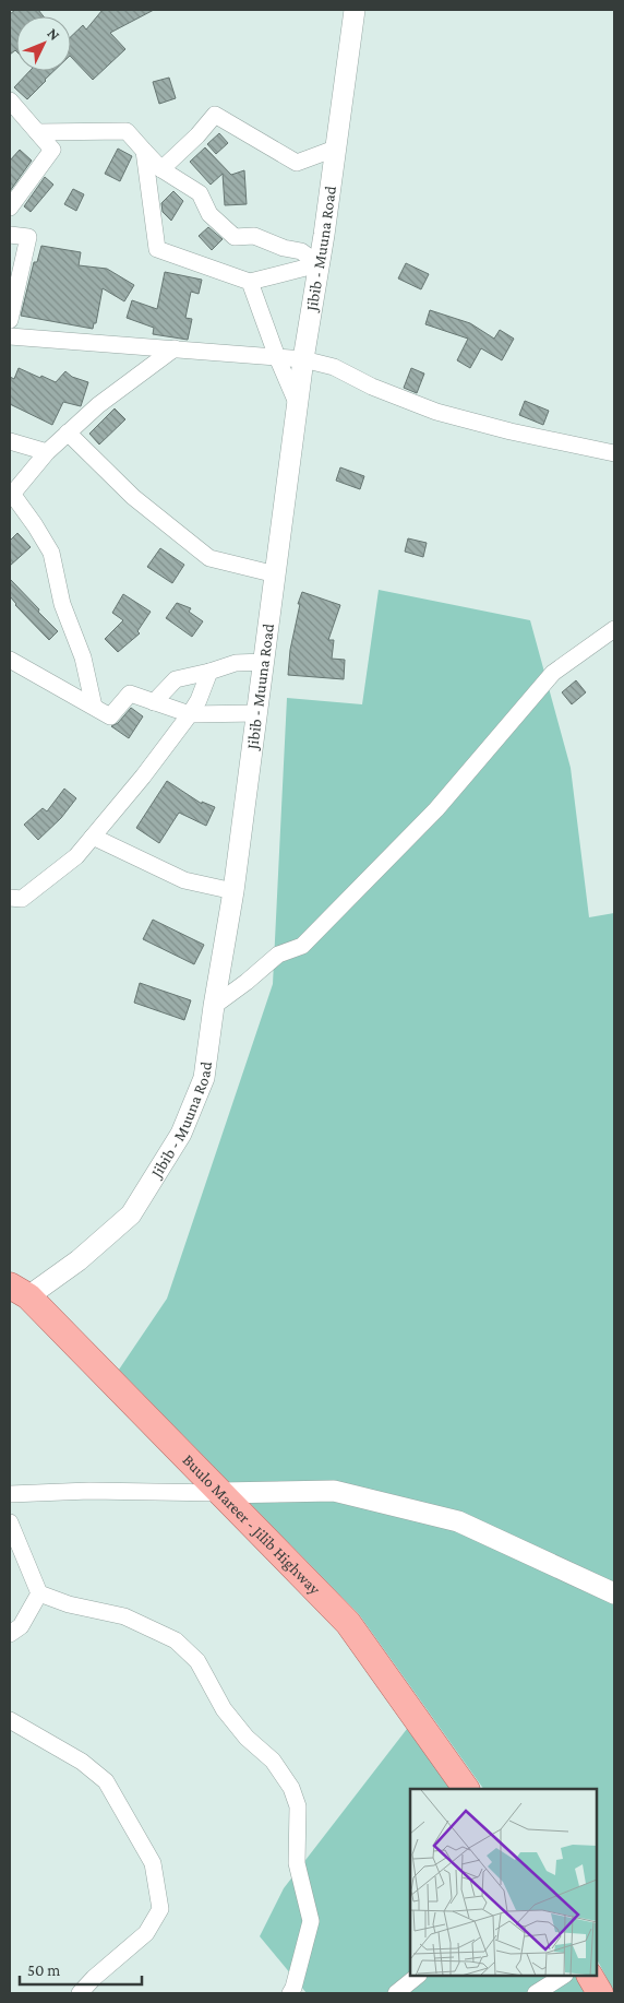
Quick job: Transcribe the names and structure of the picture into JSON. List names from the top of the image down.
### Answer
{
  "streets": {
    "main road": ["Buulo Mareer - Jilib Highway"],
    "street": ["Jibib - Muuna Road"]
  },
  "crossings": [
    ["Jibib - Muuna Road", "Buulo Mareer - Jilib Highway"]
  ],
  "scale_bar": "50 m",
  "north": "top right"
}
